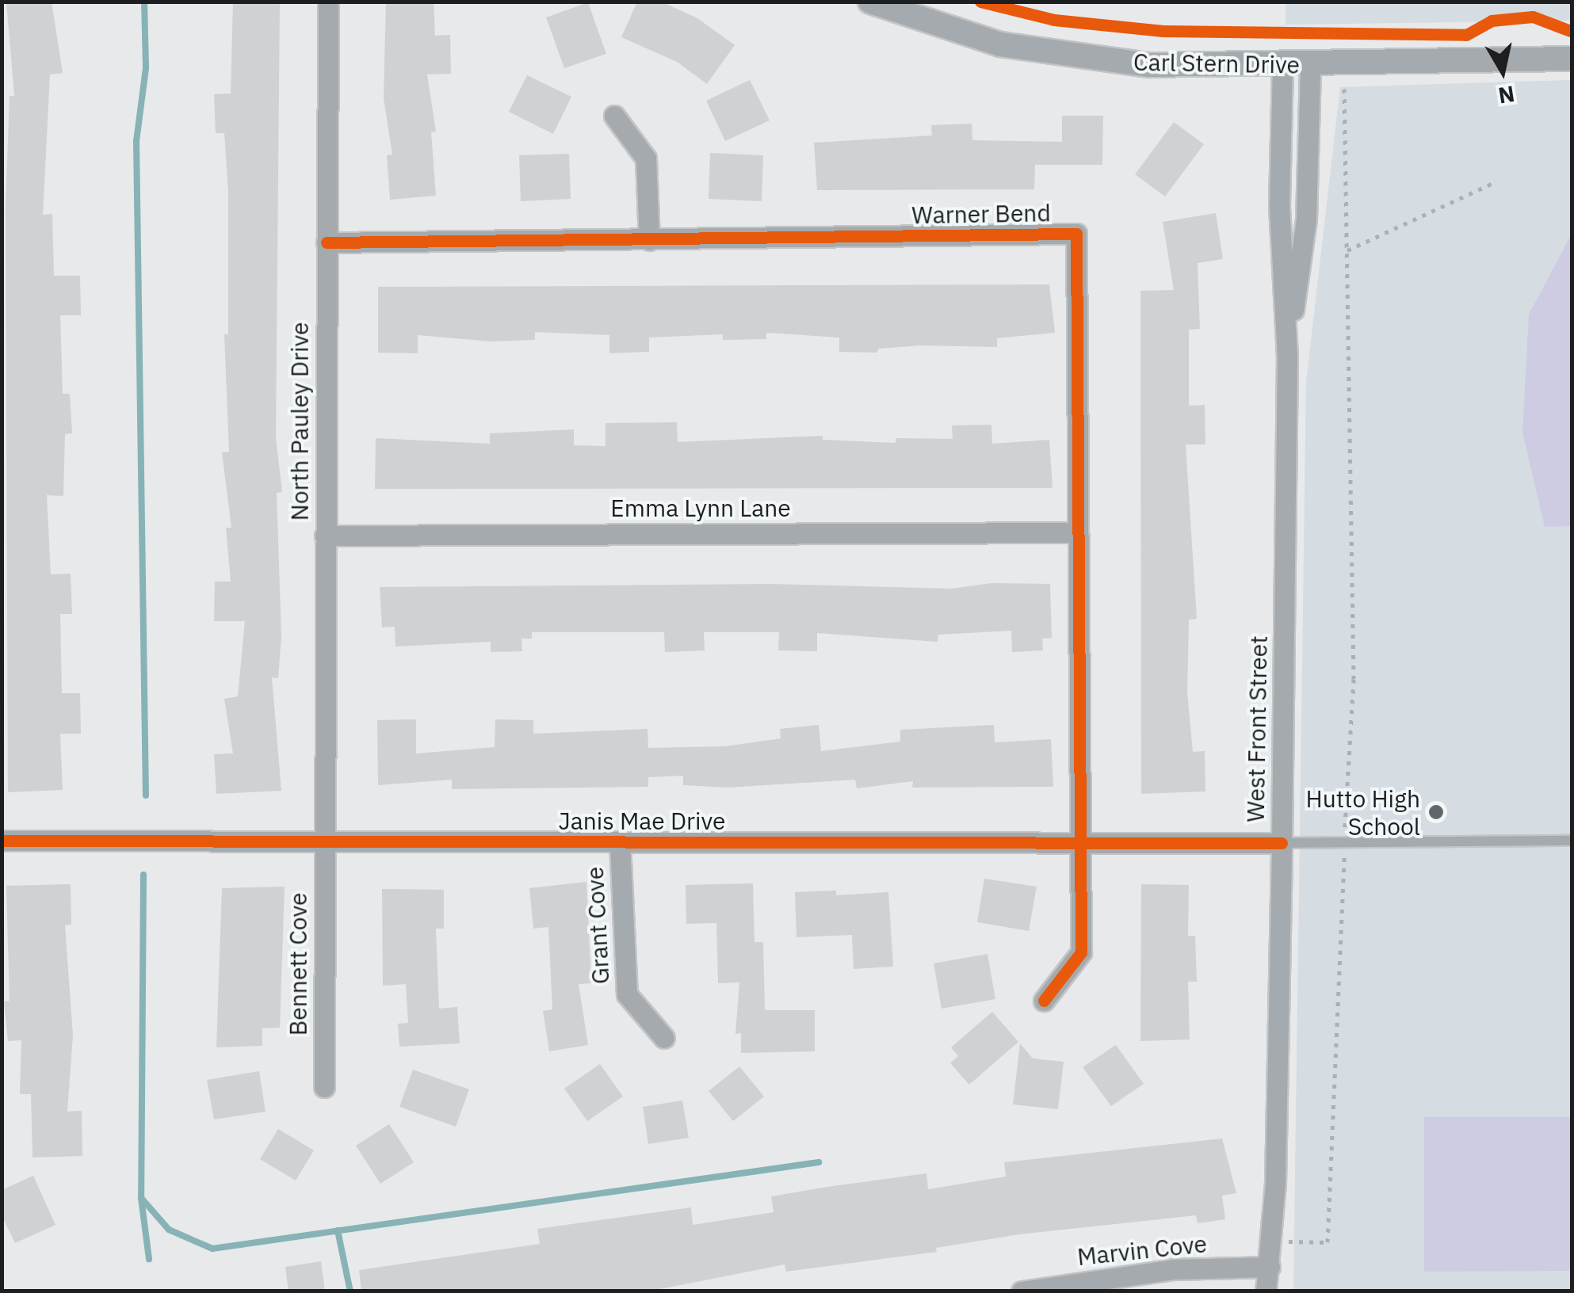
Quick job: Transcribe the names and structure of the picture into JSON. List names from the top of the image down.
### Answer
{
  "streets": {
    "street": [
      "Carl Stern Drive",
      "Warner Bend",
      "North Pauley Drive",
      "Emma Lynn Lane",
      "West Front Street",
      "Janis Mae Drive",
      "Grant Cove",
      "Bennett Cove",
      "Marvin Cove"
    ]
  },
  "crossings": [
    ["Carl Stern Drive", "West Front Street"],
    ["Warner Bend", "North Pauley Drive"],
    ["Warner Bend", "Emma Lynn Lane"],
    ["Warner Bend", "Janis Mae Drive"],
    ["North Pauley Drive", "Emma Lynn Lane"],
    ["North Pauley Drive", "Janis Mae Drive"],
    ["North Pauley Drive", "Bennett Cove"],
    ["West Front Street", "Janis Mae Drive"],
    ["West Front Street", "Marvin Cove"],
    ["Janis Mae Drive", "Grant Cove"],
    ["Janis Mae Drive", "Bennett Cove"]
  ],
  "places": ["Hutto High School"],
  "north": "bottom"
}
